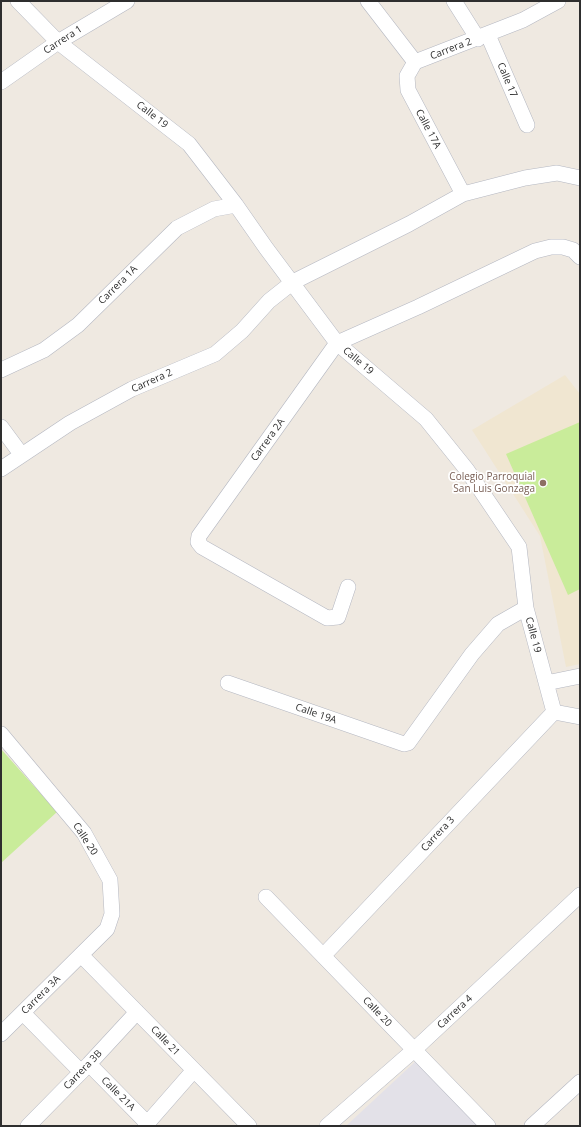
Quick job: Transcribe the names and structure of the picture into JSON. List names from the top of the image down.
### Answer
{
  "streets": {
    "street": [
      "Carrera 1",
      "Carrera 2",
      "Calle 17",
      "Calle 19",
      "Calle 17A",
      "Carrera 1A",
      "Carrera 2A",
      "Calle 19A",
      "Carrera 3",
      "Calle 20",
      "Carrera 3A",
      "Carrera 4",
      "Calle 21",
      "Carrera 3B",
      "Calle 21A"
    ]
  },
  "crossings": [
    ["Carrera 1", "Calle 19"],
    ["Carrera 2", "Calle 17"],
    ["Carrera 2", "Calle 19"],
    ["Carrera 2", "Calle 17A"],
    ["Calle 19", "Carrera 1A"],
    ["Calle 19", "Carrera 2A"],
    ["Calle 19", "Calle 19A"],
    ["Calle 19", "Carrera 3"],
    ["Carrera 3", "Calle 20"],
    ["Calle 20", "Carrera 3A"],
    ["Calle 20", "Carrera 4"],
    ["Calle 20", "Calle 21"],
    ["Carrera 3A", "Calle 21"],
    ["Carrera 3A", "Calle 21A"],
    ["Calle 21", "Carrera 3B"],
    ["Carrera 3B", "Calle 21A"]
  ],
  "places": ["Colegio Parroquial San Luis Gonzaga"]
}
